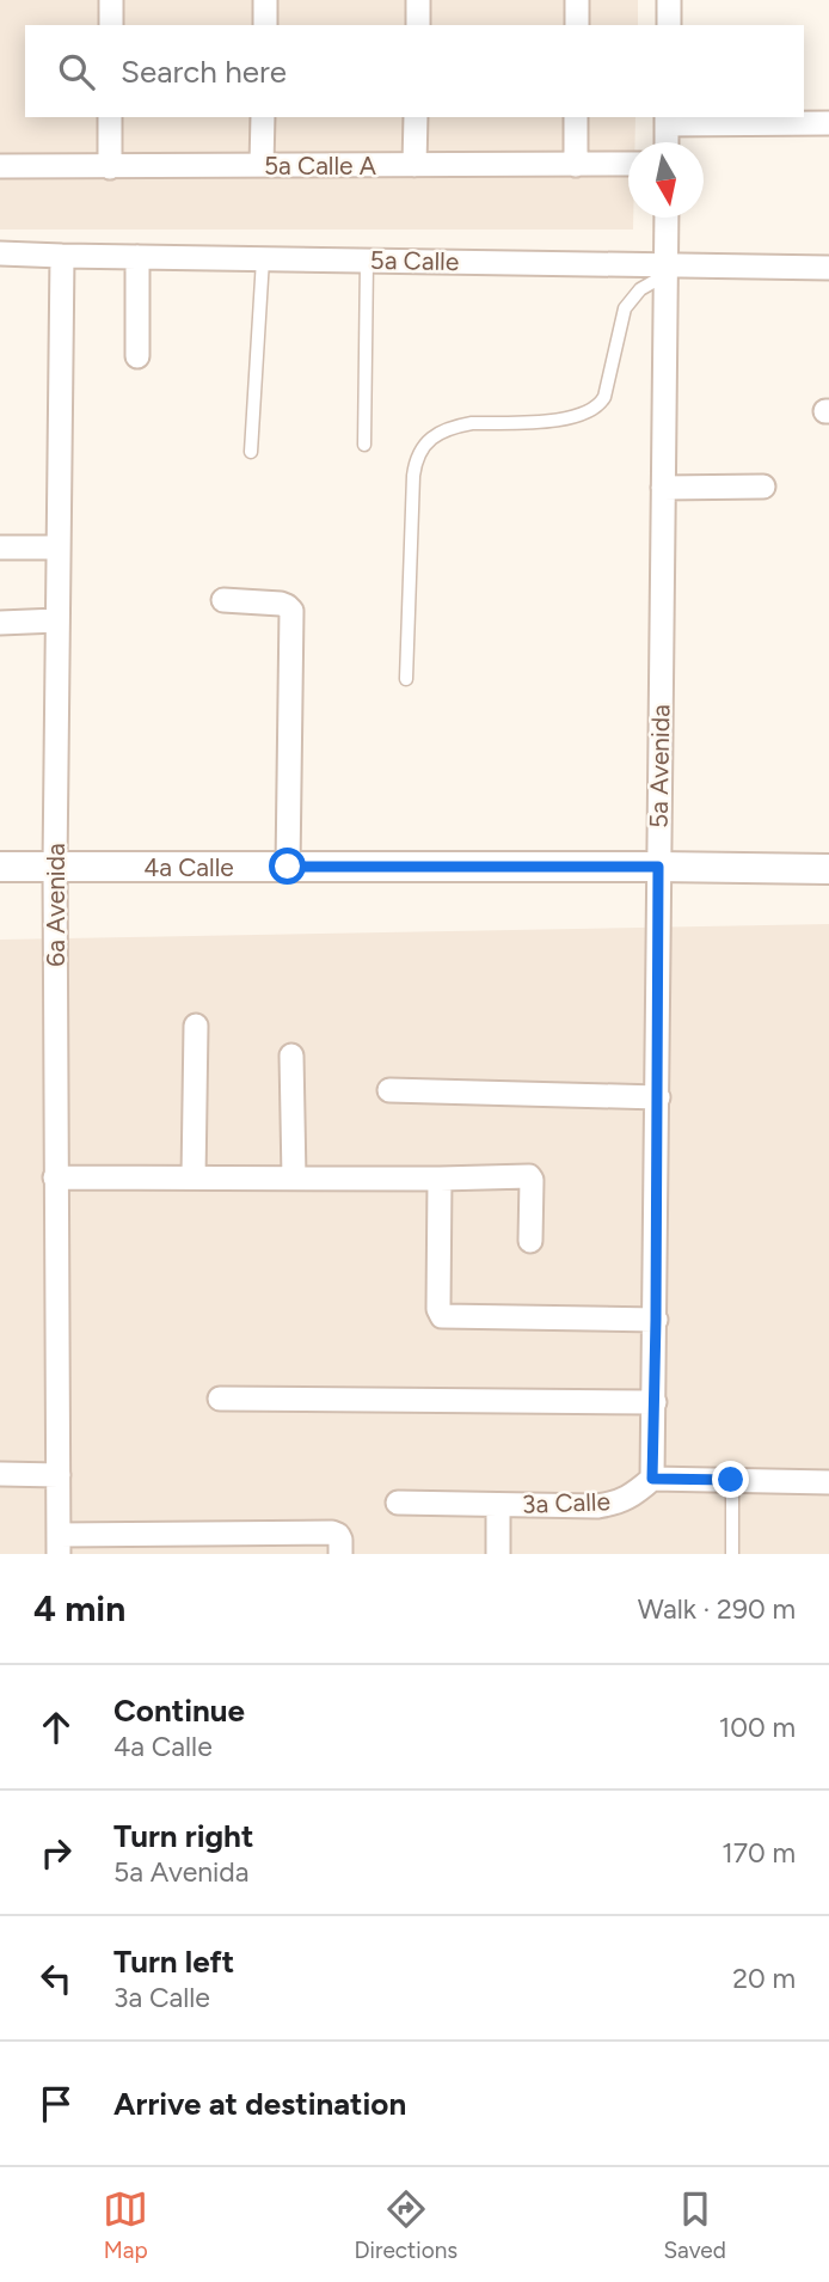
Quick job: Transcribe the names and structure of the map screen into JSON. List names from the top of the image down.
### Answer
{
  "streets": {
    "street": [
      "5a Calle A",
      "5a Calle",
      "5a Avenida",
      "4a Calle",
      "6a Avenida",
      "3a Calle"
    ]
  },
  "crossings": [
    ["5a Calle", "5a Avenida"],
    ["5a Calle", "6a Avenida"],
    ["5a Avenida", "4a Calle"],
    ["5a Avenida", "3a Calle"],
    ["4a Calle", "6a Avenida"]
  ],
  "north": "bottom",
  "page": {
    "search": "Search here",
    "heading": ["4 min", "Walk · 290 m"],
    "list": [
      ["Continue", "4a Calle", "100 m"],
      ["Turn right", "5a Avenida", "170 m"],
      ["Turn left", "3a Calle", "20 m"],
      "Arrive at destination"
    ],
    "nav": ["Map", "Directions", "Saved"]
  }
}
